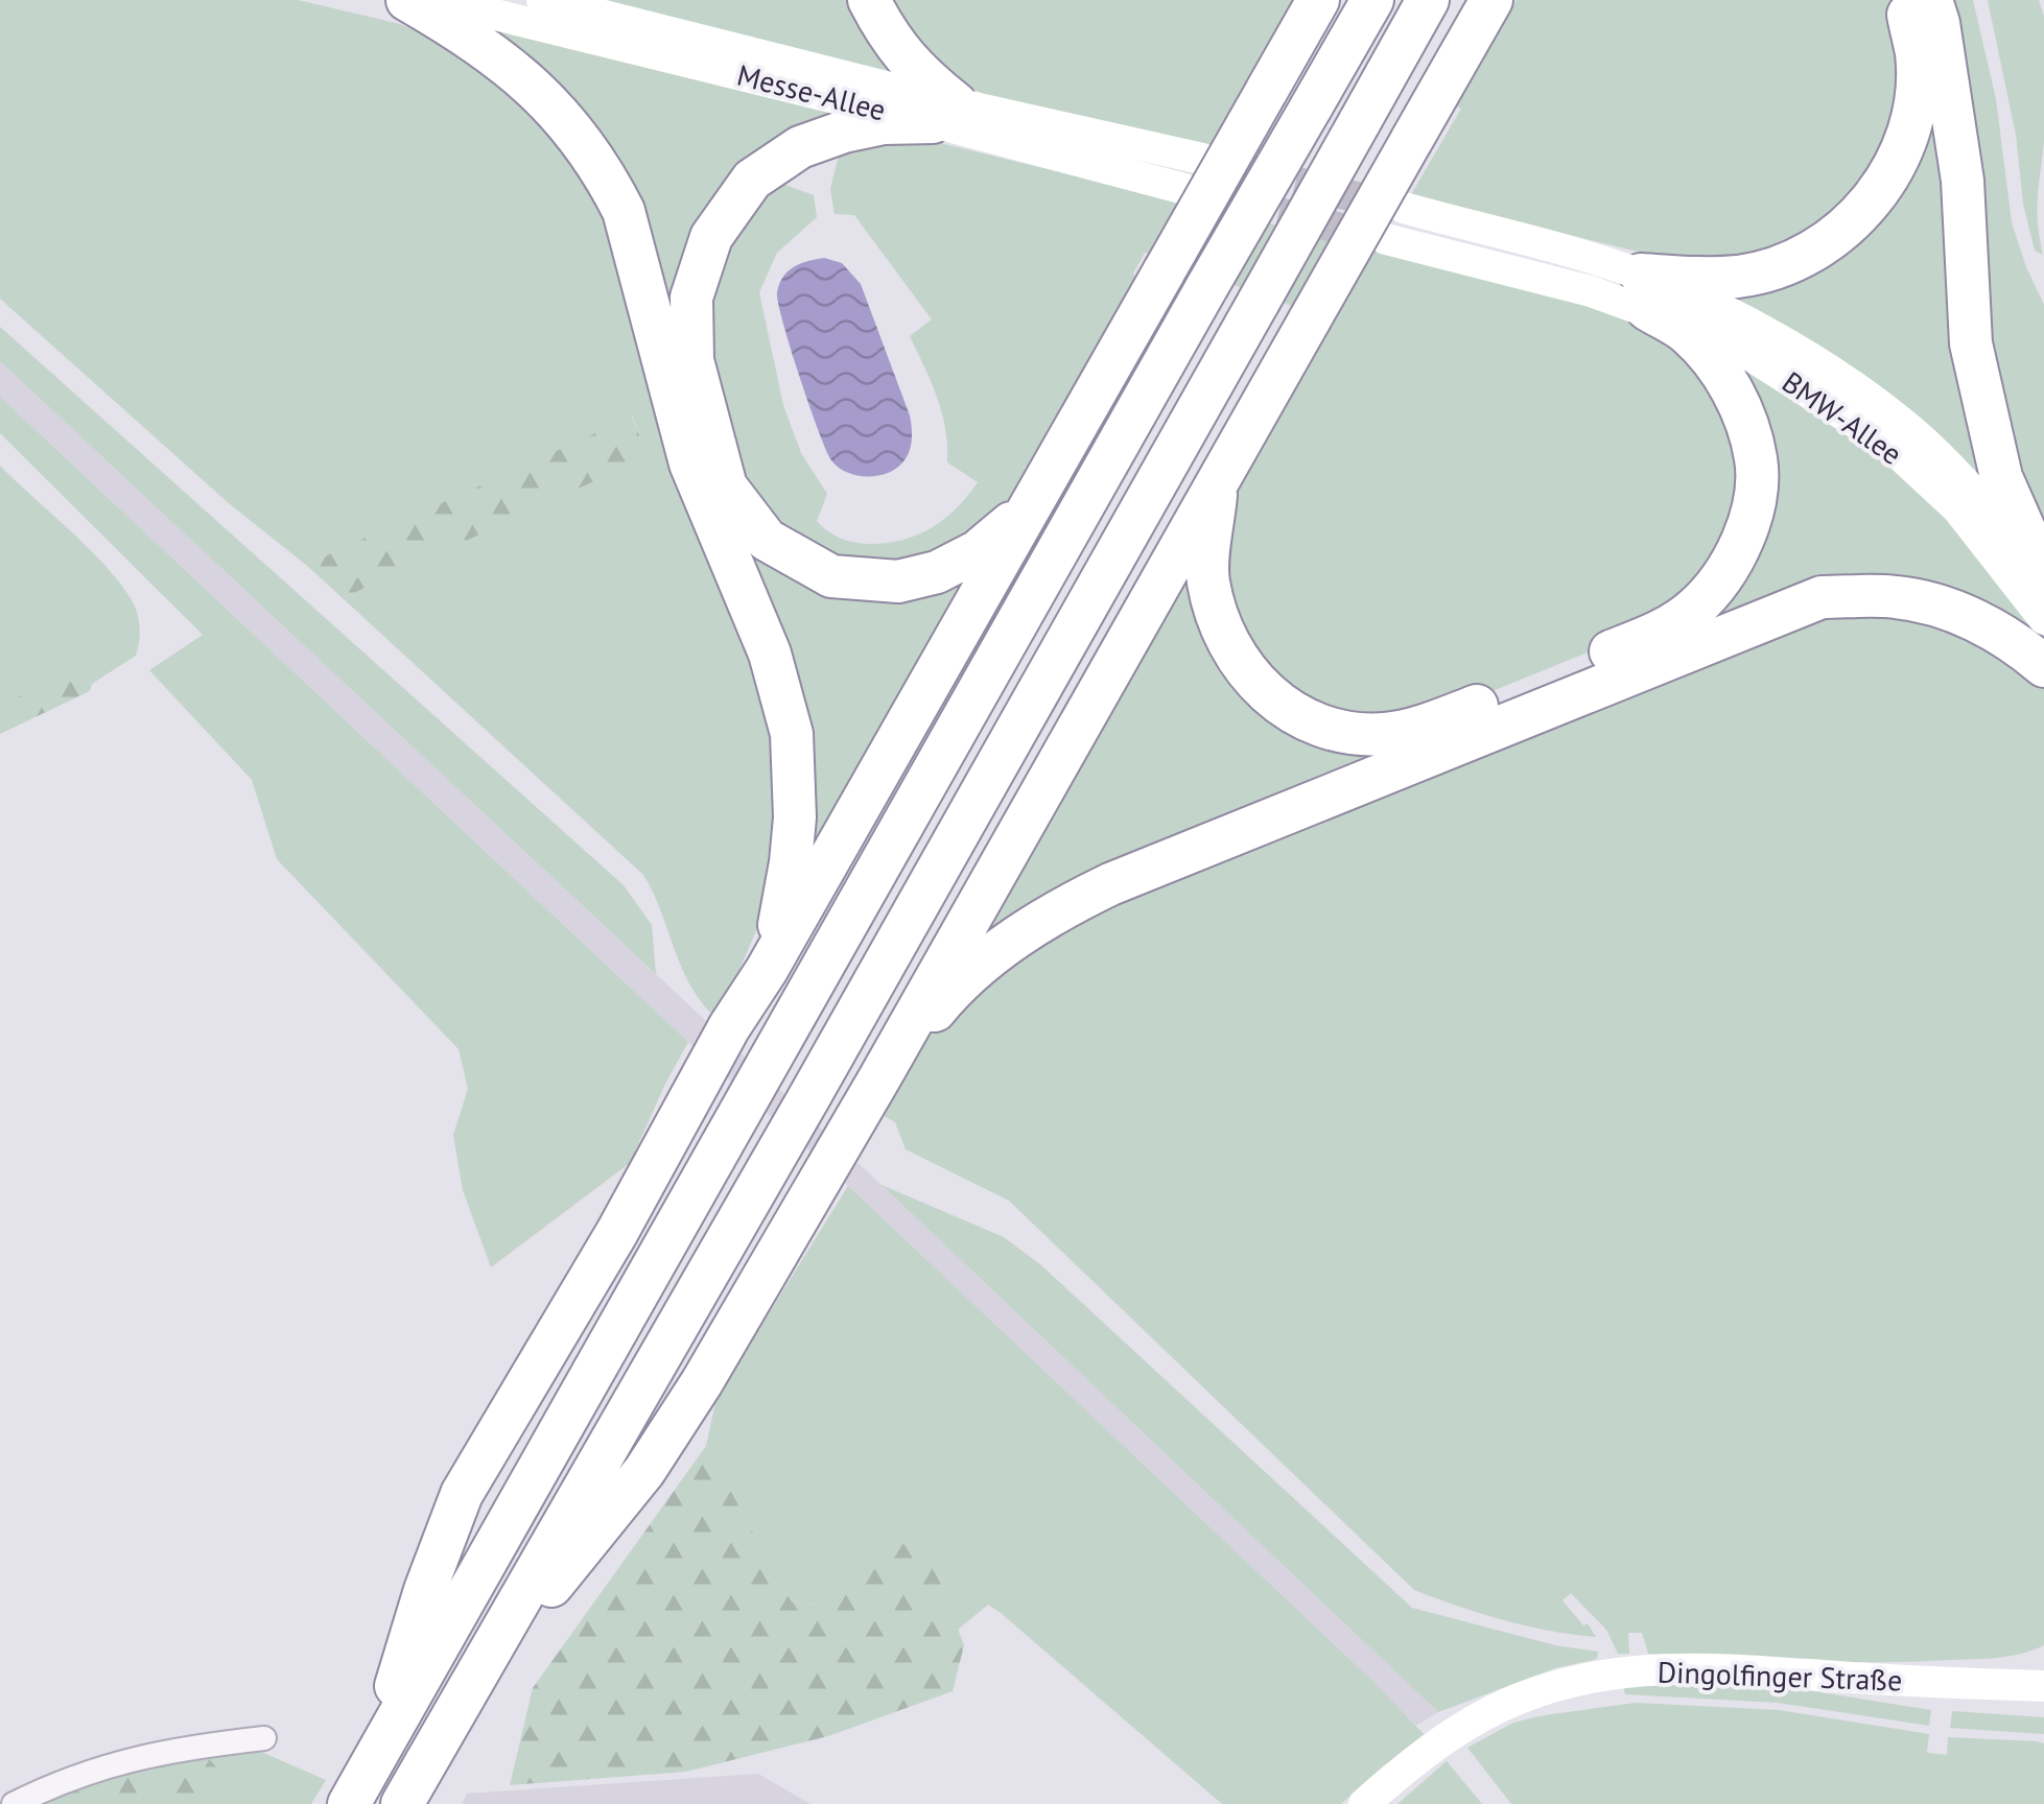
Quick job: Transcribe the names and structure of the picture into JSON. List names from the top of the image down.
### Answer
{
  "streets": {
    "main road": ["Messe-Allee", "BMW-Allee", "Dingolfinger Straße"]
  }
}
